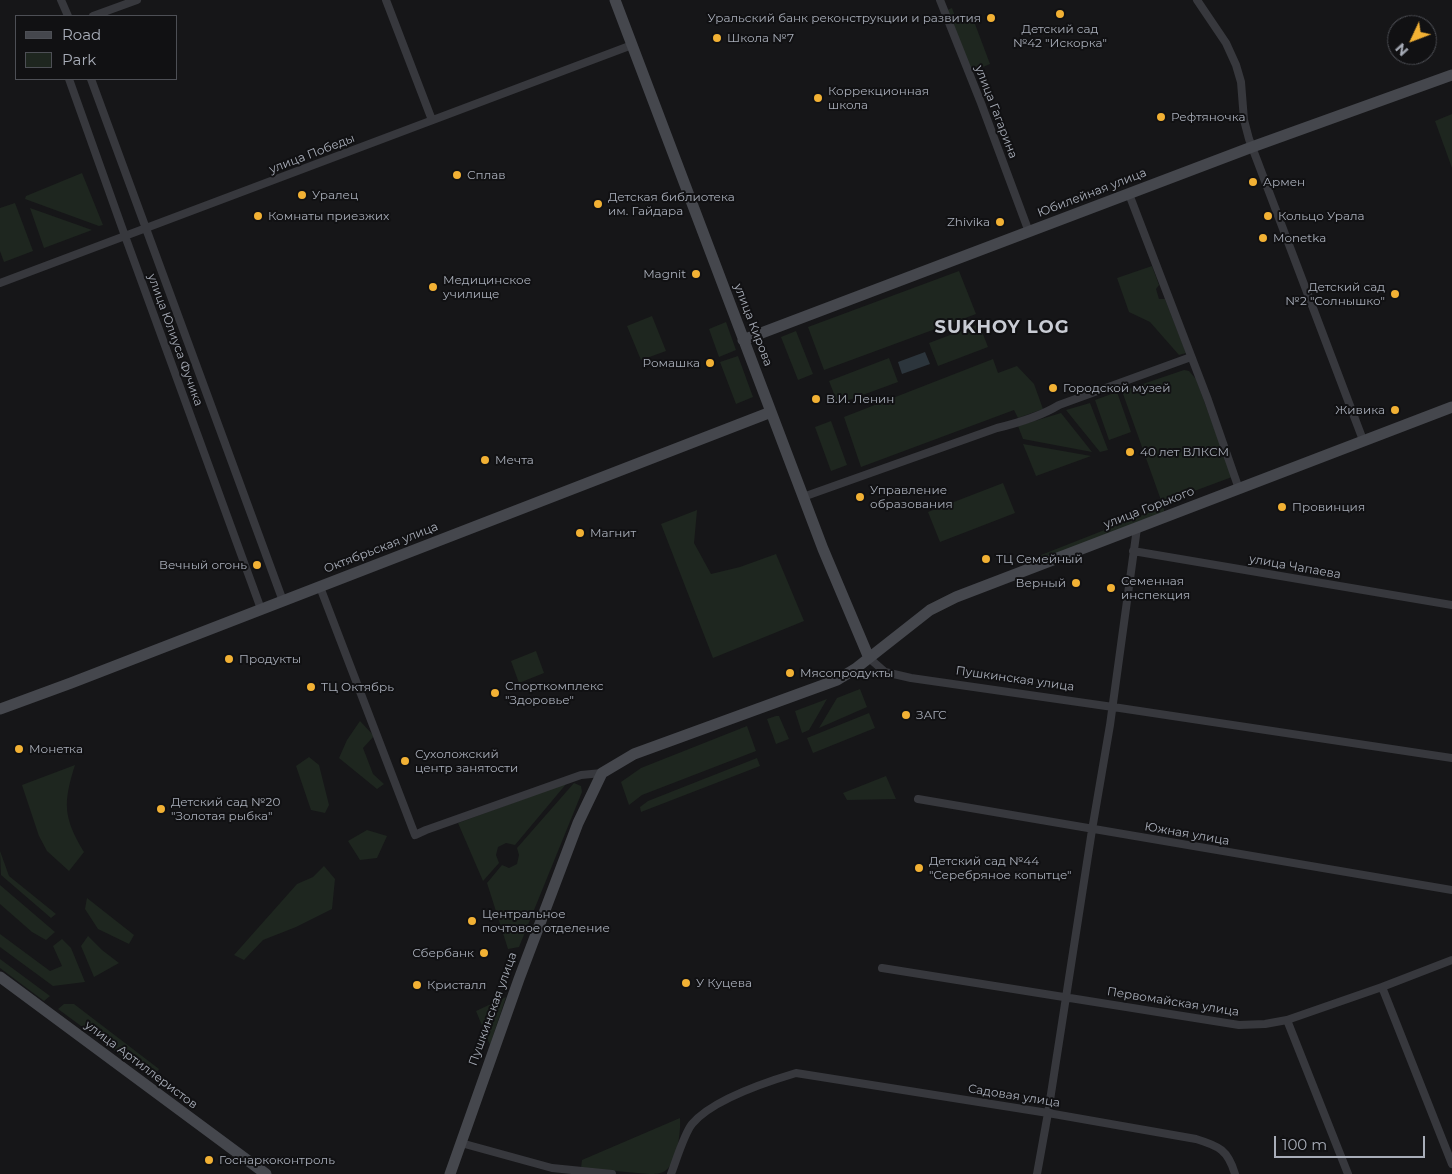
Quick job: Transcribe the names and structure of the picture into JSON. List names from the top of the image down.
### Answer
{
  "streets": {
    "street": [
      "улица Гагарина",
      "улица Победы",
      "Юбилейная улица",
      "улица Кирова",
      "улица Юлиуса Фучика",
      "улица Горького",
      "Октябрьская улица",
      "улица Чапаева",
      "Пушкинская улица",
      "Южная улица",
      "Первомайская улица",
      "улица Артиллеристов",
      "Садовая улица"
    ]
  },
  "crossings": [
    ["улица Гагарина", "Юбилейная улица"],
    ["улица Победы", "улица Кирова"],
    ["улица Победы", "улица Юлиуса Фучика"],
    ["Юбилейная улица", "улица Кирова"],
    ["улица Кирова", "улица Горького"],
    ["улица Кирова", "Октябрьская улица"],
    ["улица Кирова", "Пушкинская улица"],
    ["улица Юлиуса Фучика", "Октябрьская улица"],
    ["улица Горького", "Пушкинская улица"]
  ],
  "districts": ["SUKHOY LOG"],
  "places": [
    "Детский сад №42 \"Искорка\"",
    "Уральский банк реконструкции и развития",
    "Школа №7",
    "Коррекционная школа",
    "Рефтяночка",
    "Сплав",
    "Армен",
    "Уралец",
    "Детская библиотека им. Гайдара",
    "Комнаты приезжих",
    "Кольцо Урала",
    "Zhivika",
    "Monetka",
    "Magnit",
    "Медицинское училище",
    "Детский сад №2 \"Солнышко\"",
    "Ромашка",
    "Городской музей",
    "В.И. Ленин",
    "Живика",
    "40 лет ВЛКСМ",
    "Мечта",
    "Управление образования",
    "Провинция",
    "Магнит",
    "ТЦ Семейный",
    "Вечный огонь",
    "Верный",
    "Семенная инспекция",
    "Продукты",
    "Мясопродукты",
    "ТЦ Октябрь",
    "Спорткомплекс \"Здоровье\"",
    "ЗАГС",
    "Монетка",
    "Сухоложский центр занятости",
    "Детский сад №20 \"Золотая рыбка\"",
    "Детский сад №44 \"Серебряное копытце\"",
    "Центральное почтовое отделение",
    "Сбербанк",
    "У Куцева",
    "Кристалл",
    "Госнаркоконтроль"
  ],
  "legend": ["Road", "Park"],
  "scale_bar": "100 m",
  "north": "bottom left"
}
